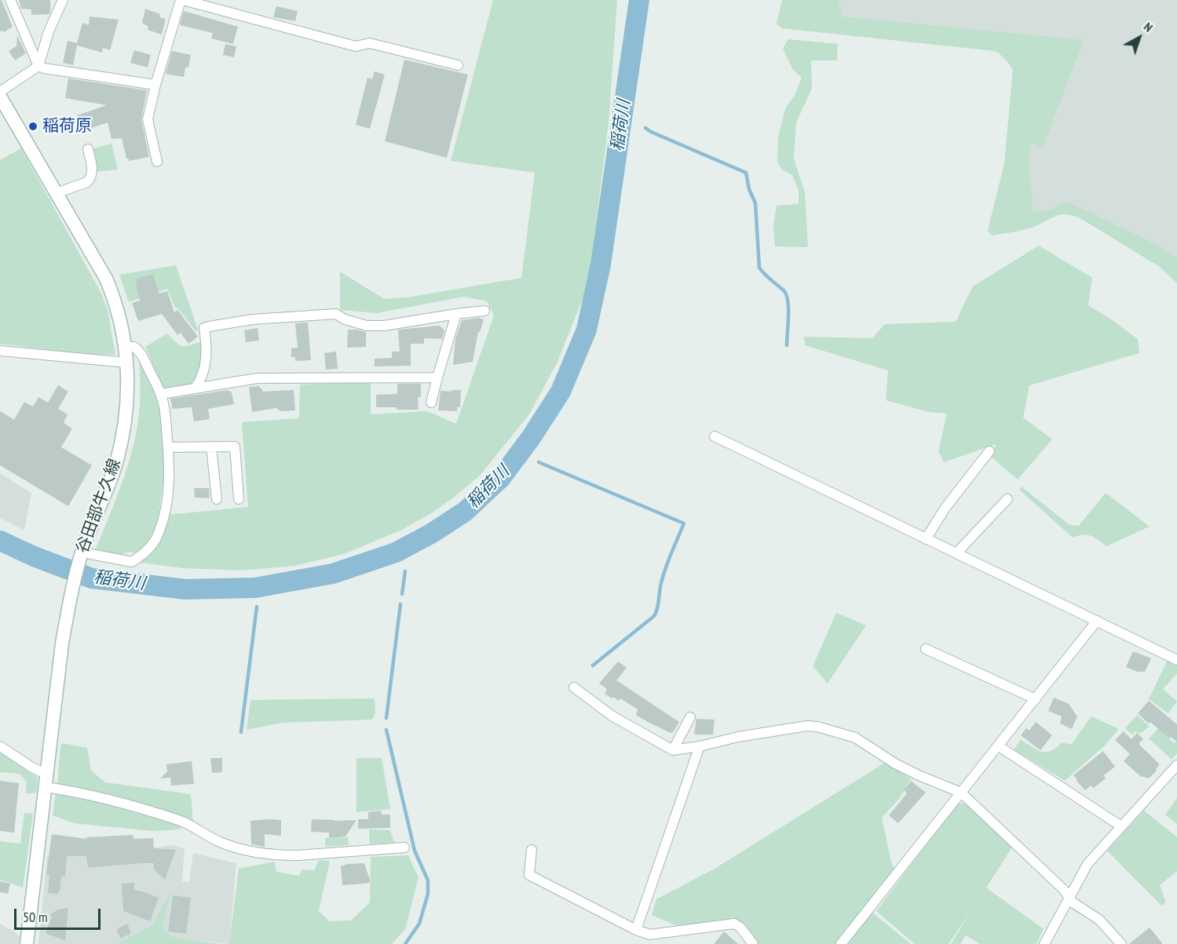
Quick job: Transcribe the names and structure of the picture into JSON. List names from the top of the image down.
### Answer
{
  "streets": {
    "main road": ["谷田部牛久線"]
  },
  "water": ["稲荷川"],
  "places": ["稲荷原"],
  "scale_bar": "50 m",
  "north": "top right"
}
